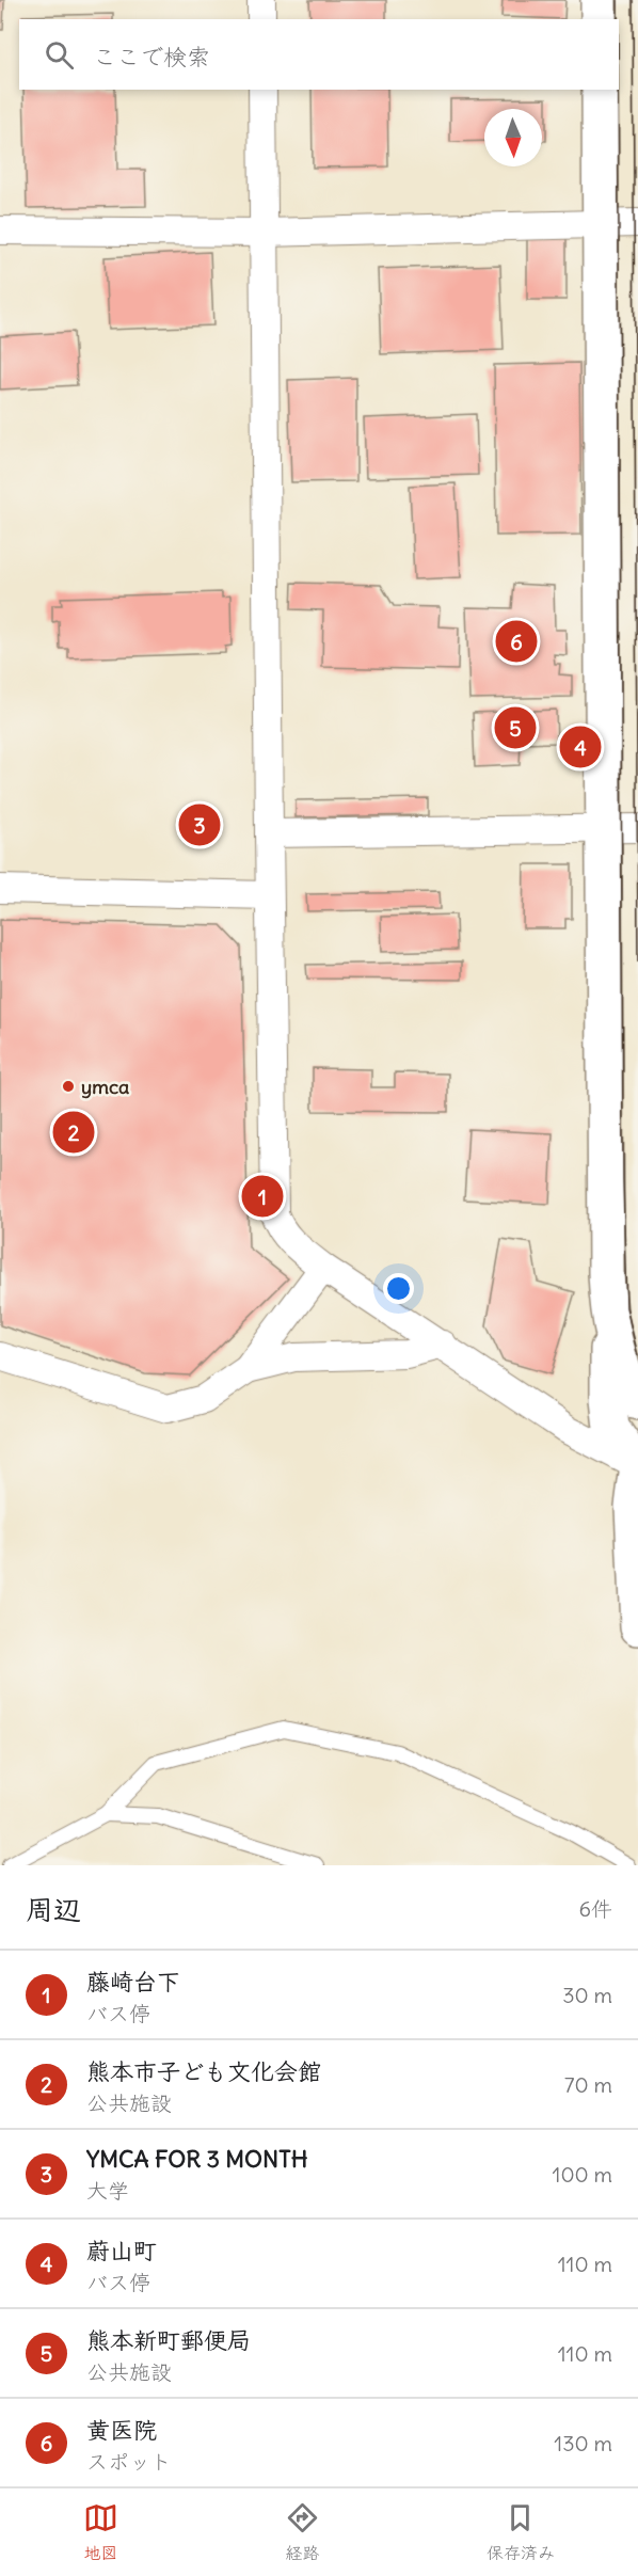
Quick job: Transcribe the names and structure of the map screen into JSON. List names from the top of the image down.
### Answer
{
  "places": ["ymca"],
  "north": "bottom",
  "page": {
    "search": "ここで検索",
    "pins": [
      "6",
      "5",
      "4",
      "3",
      "2",
      "1"
    ],
    "heading": ["周辺", "6件"],
    "list": [
      {
        "mark": "1",
        "name": "藤崎台下",
        "note": "バス停",
        "value": "30 m"
      },
      {
        "mark": "2",
        "name": "熊本市子ども文化会館",
        "note": "公共施設",
        "value": "70 m"
      },
      {
        "mark": "3",
        "name": "YMCA FOR 3 MONTH",
        "note": "大学",
        "value": "100 m"
      },
      {
        "mark": "4",
        "name": "蔚山町",
        "note": "バス停",
        "value": "110 m"
      },
      {
        "mark": "5",
        "name": "熊本新町郵便局",
        "note": "公共施設",
        "value": "110 m"
      },
      {
        "mark": "6",
        "name": "黄医院",
        "note": "スポット",
        "value": "130 m"
      }
    ],
    "nav": ["地図", "経路", "保存済み"]
  }
}
